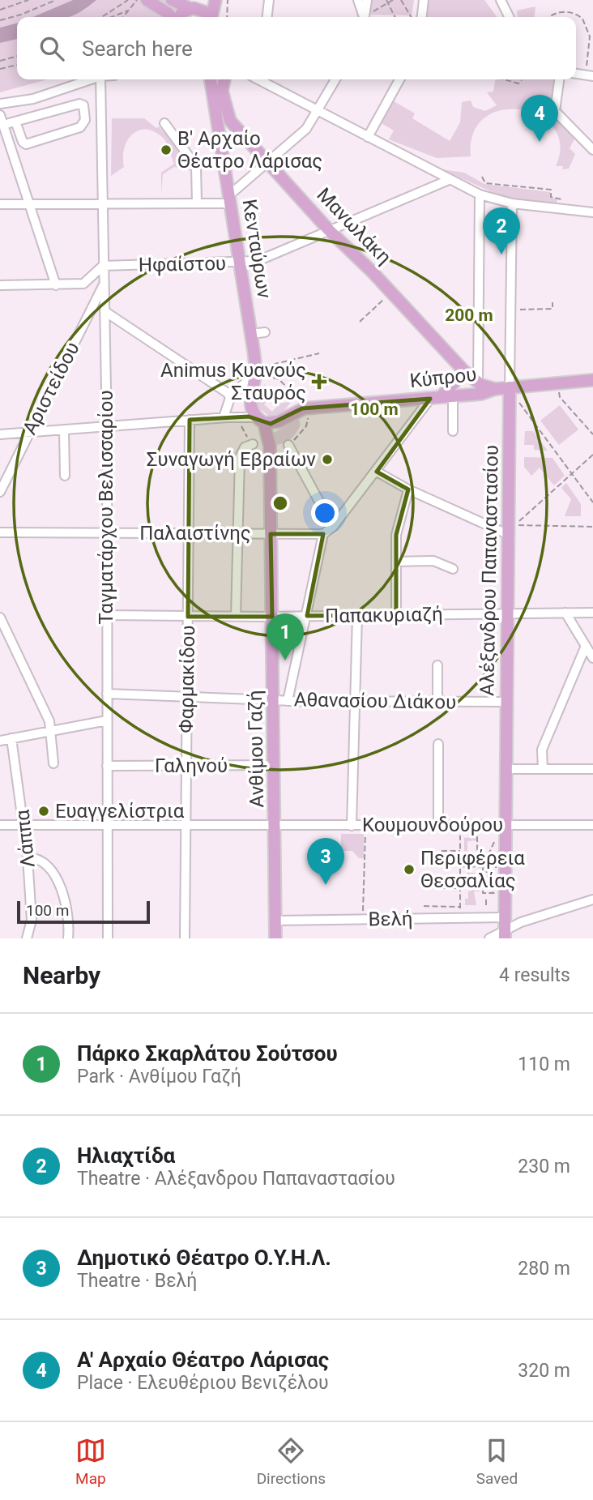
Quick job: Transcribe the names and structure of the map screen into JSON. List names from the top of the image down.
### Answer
{
  "streets": {
    "main road": [
      "Μανωλάκη",
      "Κενταύρων",
      "Κύπρου",
      "Αλέξανδρου Παπαναστασίου",
      "Ανθίμου Γαζή"
    ],
    "street": [
      "Ηφαίστου",
      "Αριστείδου",
      "Ταγματάρχου Βελισσαρίου",
      "Παλαιστίνης",
      "Παπακυριαζή",
      "Φαρμακίδου",
      "Αθανασίου Διάκου",
      "Γαληνού",
      "Κουμουνδούρου",
      "Λάππα",
      "Βελή"
    ]
  },
  "crossings": [
    ["Μανωλάκη", "Ηφαίστου"],
    ["Μανωλάκη", "Κύπρου"],
    ["Κενταύρων", "Ηφαίστου"],
    ["Κενταύρων", "Κύπρου"],
    ["Κενταύρων", "Ανθίμου Γαζή"],
    ["Ηφαίστου", "Ταγματάρχου Βελισσαρίου"],
    ["Κύπρου", "Αριστείδου"],
    ["Κύπρου", "Ταγματάρχου Βελισσαρίου"],
    ["Κύπρου", "Αλέξανδρου Παπαναστασίου"],
    ["Κύπρου", "Φαρμακίδου"],
    ["Κύπρου", "Ανθίμου Γαζή"],
    ["Αριστείδου", "Ταγματάρχου Βελισσαρίου"],
    ["Ταγματάρχου Βελισσαρίου", "Παλαιστίνης"],
    ["Ταγματάρχου Βελισσαρίου", "Παπακυριαζή"],
    ["Ταγματάρχου Βελισσαρίου", "Αθανασίου Διάκου"],
    ["Ταγματάρχου Βελισσαρίου", "Γαληνού"],
    ["Ταγματάρχου Βελισσαρίου", "Κουμουνδούρου"],
    ["Παλαιστίνης", "Φαρμακίδου"],
    ["Παλαιστίνης", "Ανθίμου Γαζή"],
    ["Αλέξανδρου Παπαναστασίου", "Παπακυριαζή"],
    ["Αλέξανδρου Παπαναστασίου", "Αθανασίου Διάκου"],
    ["Αλέξανδρου Παπαναστασίου", "Κουμουνδούρου"],
    ["Αλέξανδρου Παπαναστασίου", "Βελή"],
    ["Παπακυριαζή", "Φαρμακίδου"],
    ["Παπακυριαζή", "Ανθίμου Γαζή"],
    ["Φαρμακίδου", "Αθανασίου Διάκου"],
    ["Φαρμακίδου", "Γαληνού"],
    ["Φαρμακίδου", "Κουμουνδούρου"],
    ["Αθανασίου Διάκου", "Ανθίμου Γαζή"],
    ["Ανθίμου Γαζή", "Γαληνού"],
    ["Ανθίμου Γαζή", "Κουμουνδούρου"],
    ["Ανθίμου Γαζή", "Βελή"],
    ["Κουμουνδούρου", "Λάππα"]
  ],
  "places": {
    "other": [
      "Β' Αρχαίο Θέατρο Λάρισας",
      "Συναγωγή Εβραίων",
      "Ευαγγελίστρια",
      "Περιφέρεια Θεσσαλίας"
    ],
    "health": ["Animus Κυανούς Σταυρός"]
  },
  "scale_bar": "100 m",
  "page": {
    "search": "Search here",
    "pins": [
      "4",
      "2",
      "1",
      "3"
    ],
    "scale": "100 m",
    "heading": ["Nearby", "4 results"],
    "list": [
      {
        "mark": "1",
        "name": "Πάρκο Σκαρλάτου Σούτσου",
        "note": "Park · Ανθίμου Γαζή",
        "value": "110 m"
      },
      {
        "mark": "2",
        "name": "Ηλιαχτίδα",
        "note": "Theatre · Αλέξανδρου Παπαναστασίου",
        "value": "230 m"
      },
      {
        "mark": "3",
        "name": "Δημοτικό Θέατρο Ο.Υ.Η.Λ.",
        "note": "Theatre · Βελή",
        "value": "280 m"
      },
      {
        "mark": "4",
        "name": "Α' Αρχαίο Θέατρο Λάρισας",
        "note": "Place · Ελευθέριου Βενιζέλου",
        "value": "320 m"
      }
    ],
    "nav": ["Map", "Directions", "Saved"]
  },
  "rings": ["200 m", "100 m"]
}
